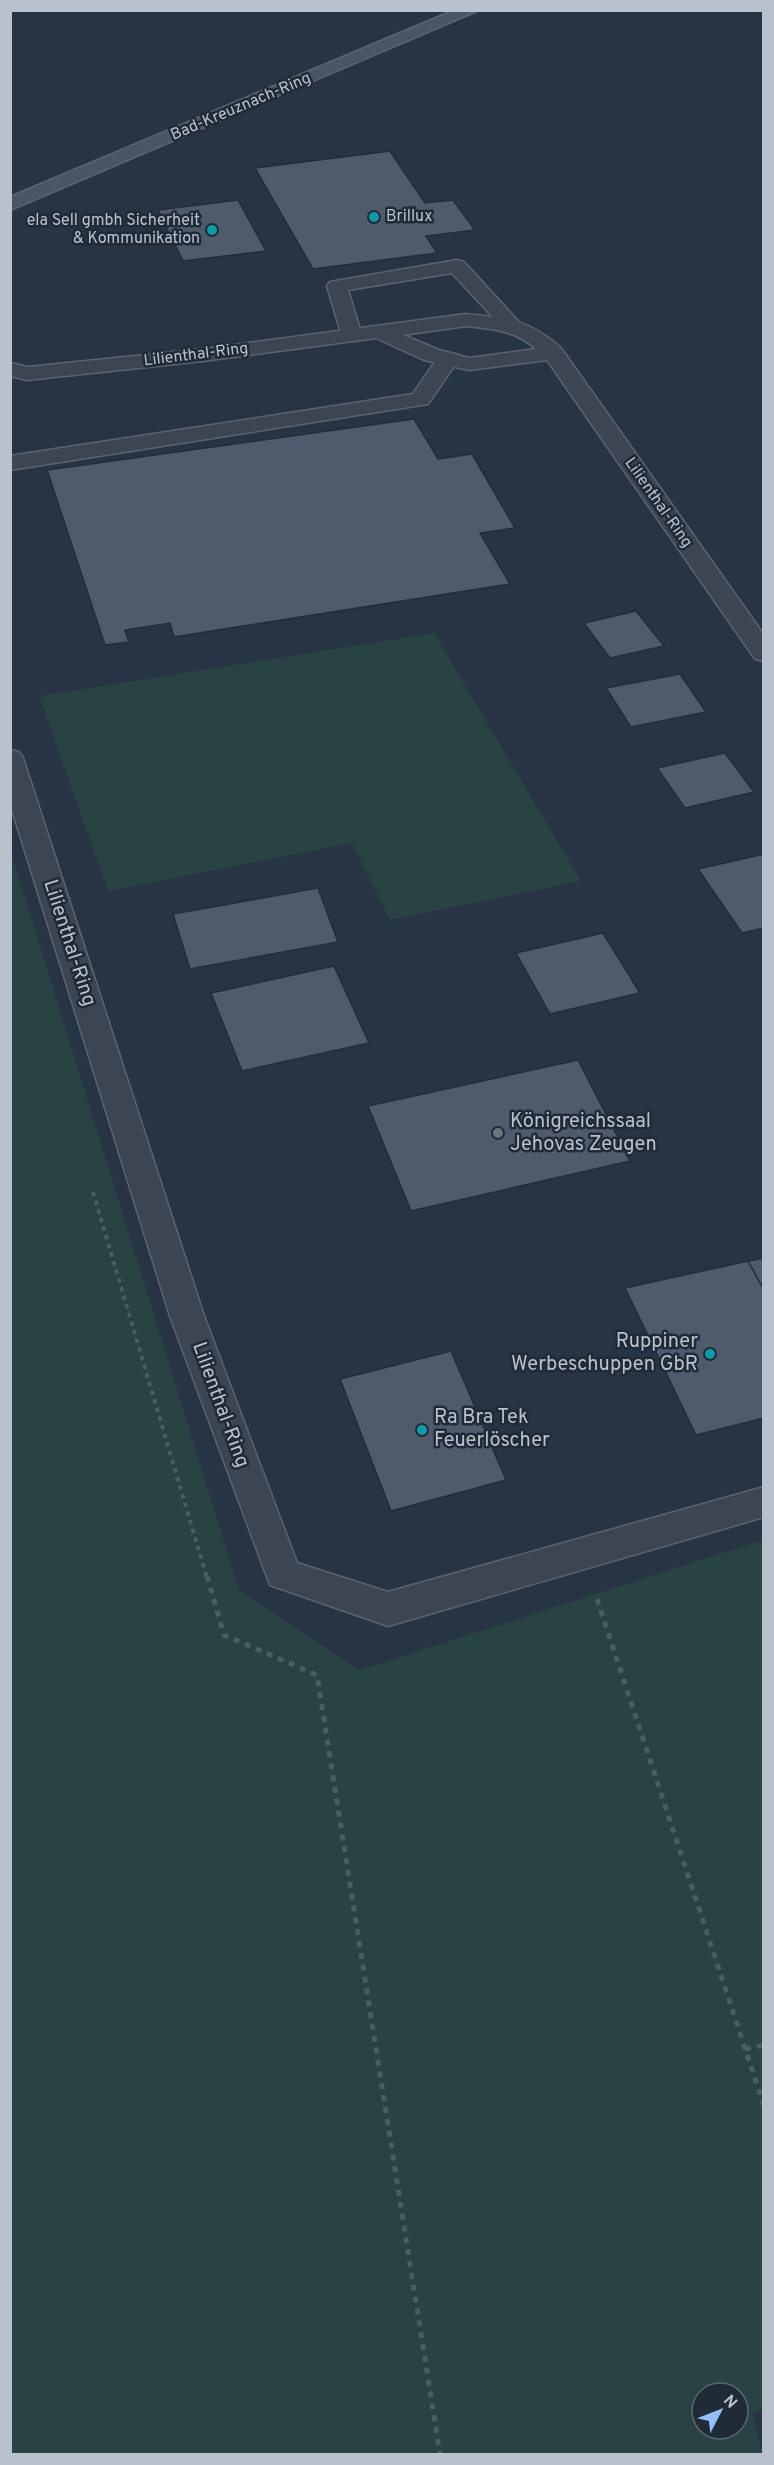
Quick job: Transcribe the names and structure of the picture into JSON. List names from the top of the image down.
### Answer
{
  "streets": {
    "main road": ["Bad-Kreuznach-Ring"],
    "street": ["Lilienthal-Ring"]
  },
  "places": [
    "Brillux",
    "ela Sell gmbh Sicherheit & Kommunikation",
    "Königreichssaal Jehovas Zeugen",
    "Ruppiner Werbeschuppen GbR",
    "Ra Bra Tek Feuerlöscher"
  ],
  "north": "top right"
}
